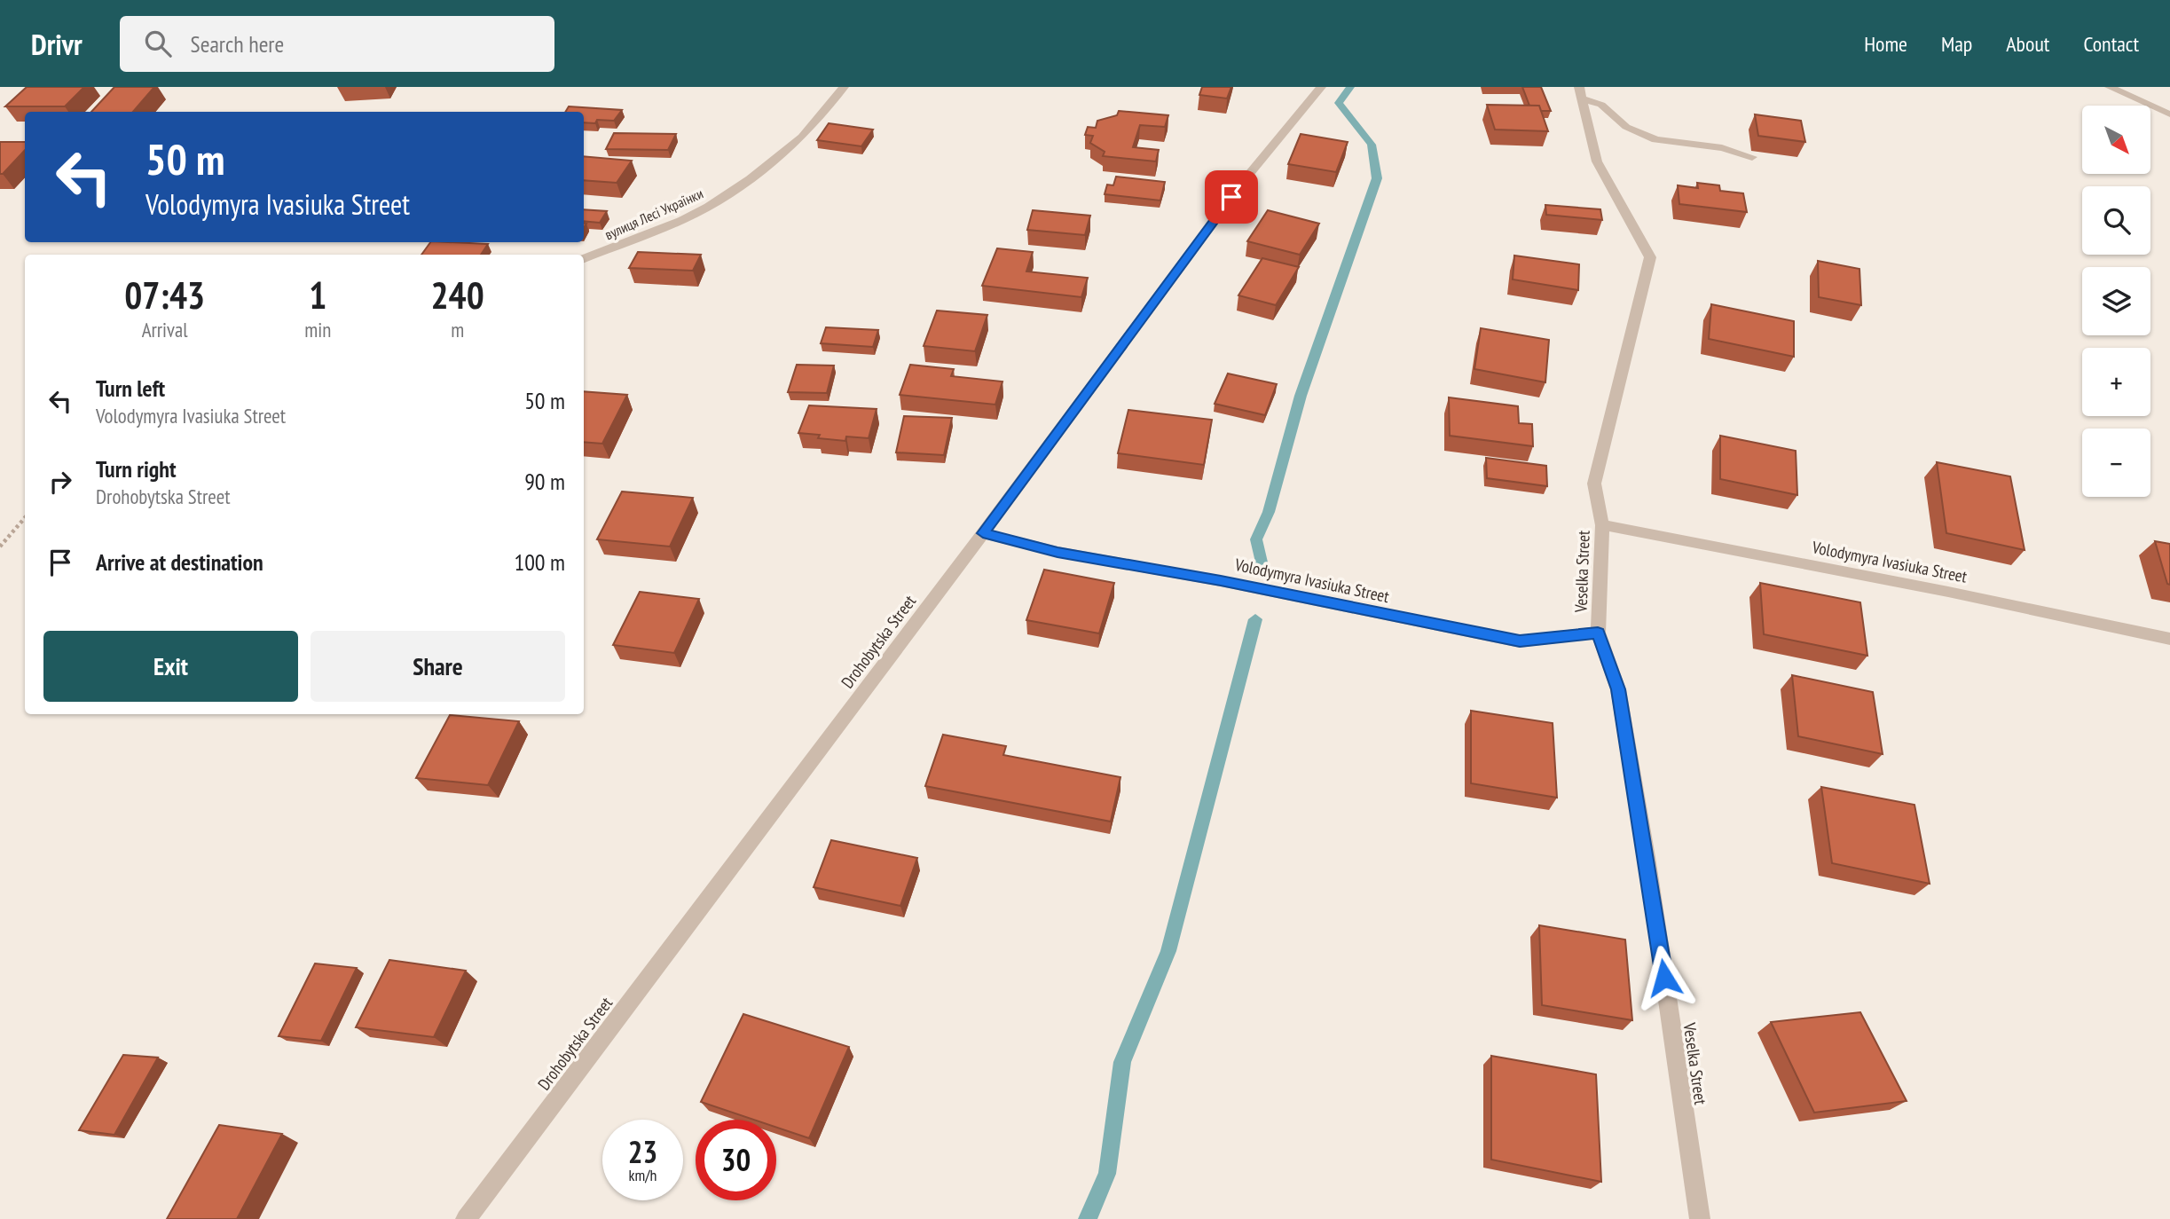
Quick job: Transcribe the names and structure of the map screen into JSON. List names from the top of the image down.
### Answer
{
  "streets": {
    "street": [
      "вулиця Лесі Українки",
      "Volodymyra Ivasiuka Street",
      "Veselka Street",
      "Drohobytska Street"
    ]
  },
  "crossings": [
    ["Volodymyra Ivasiuka Street", "Veselka Street"],
    ["Volodymyra Ivasiuka Street", "Drohobytska Street"]
  ],
  "north": "bottom right",
  "page": {
    "header": "Drivr",
    "search": "Search here",
    "nav": [
      "Home",
      "Map",
      "About",
      "Contact"
    ],
    "map_buttons": ["+", "−"],
    "turn": ["50 m", "Volodymyra Ivasiuka Street"],
    "eta": [
      "07:43",
      "Arrival",
      "1",
      "min",
      "240",
      "m"
    ],
    "list": [
      {
        "name": "Turn left",
        "note": "Volodymyra Ivasiuka Street",
        "value": "50 m"
      },
      {
        "name": "Turn right",
        "note": "Drohobytska Street",
        "value": "90 m"
      },
      {
        "name": "Arrive at destination",
        "value": "100 m"
      }
    ],
    "buttons": ["Exit", "Share"],
    "speed": "23 km/h",
    "limit": "30"
  }
}
